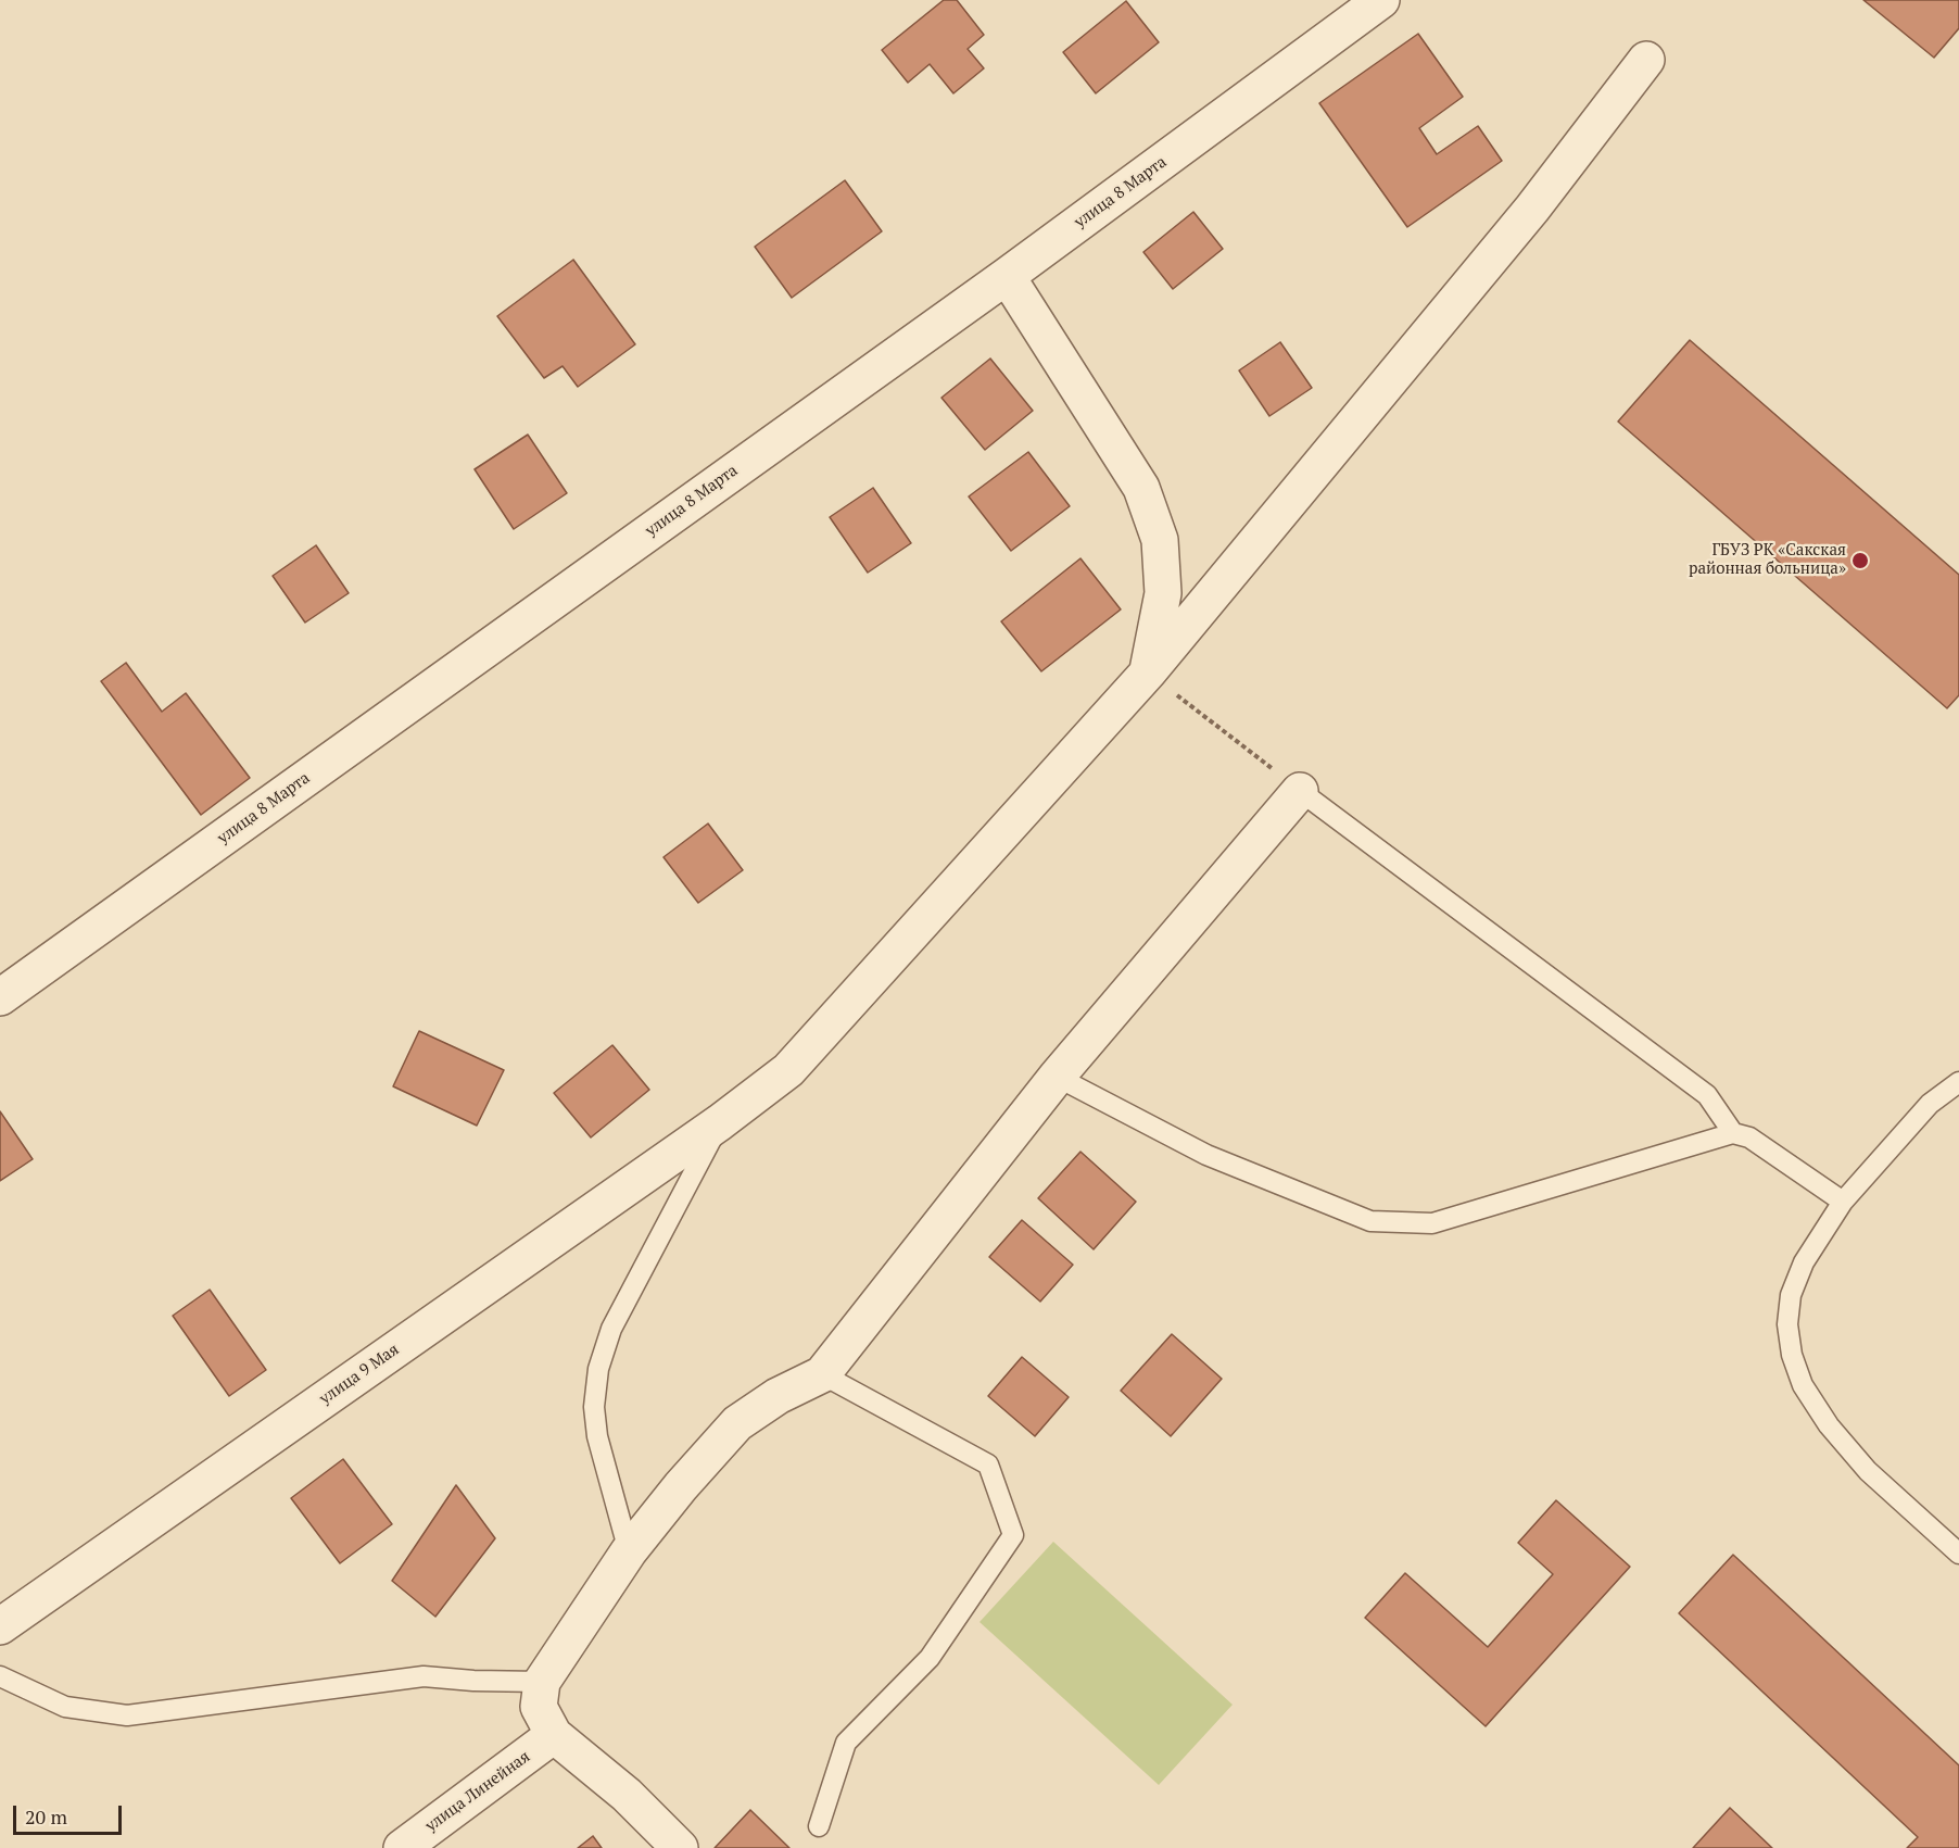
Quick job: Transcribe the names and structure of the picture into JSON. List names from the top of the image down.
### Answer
{
  "streets": {
    "street": ["улица 8 Марта", "улица 9 Мая", "улица Линейная"]
  },
  "places": ["ГБУЗ РК «Сакская районная больница»"],
  "scale_bar": "20 m"
}
